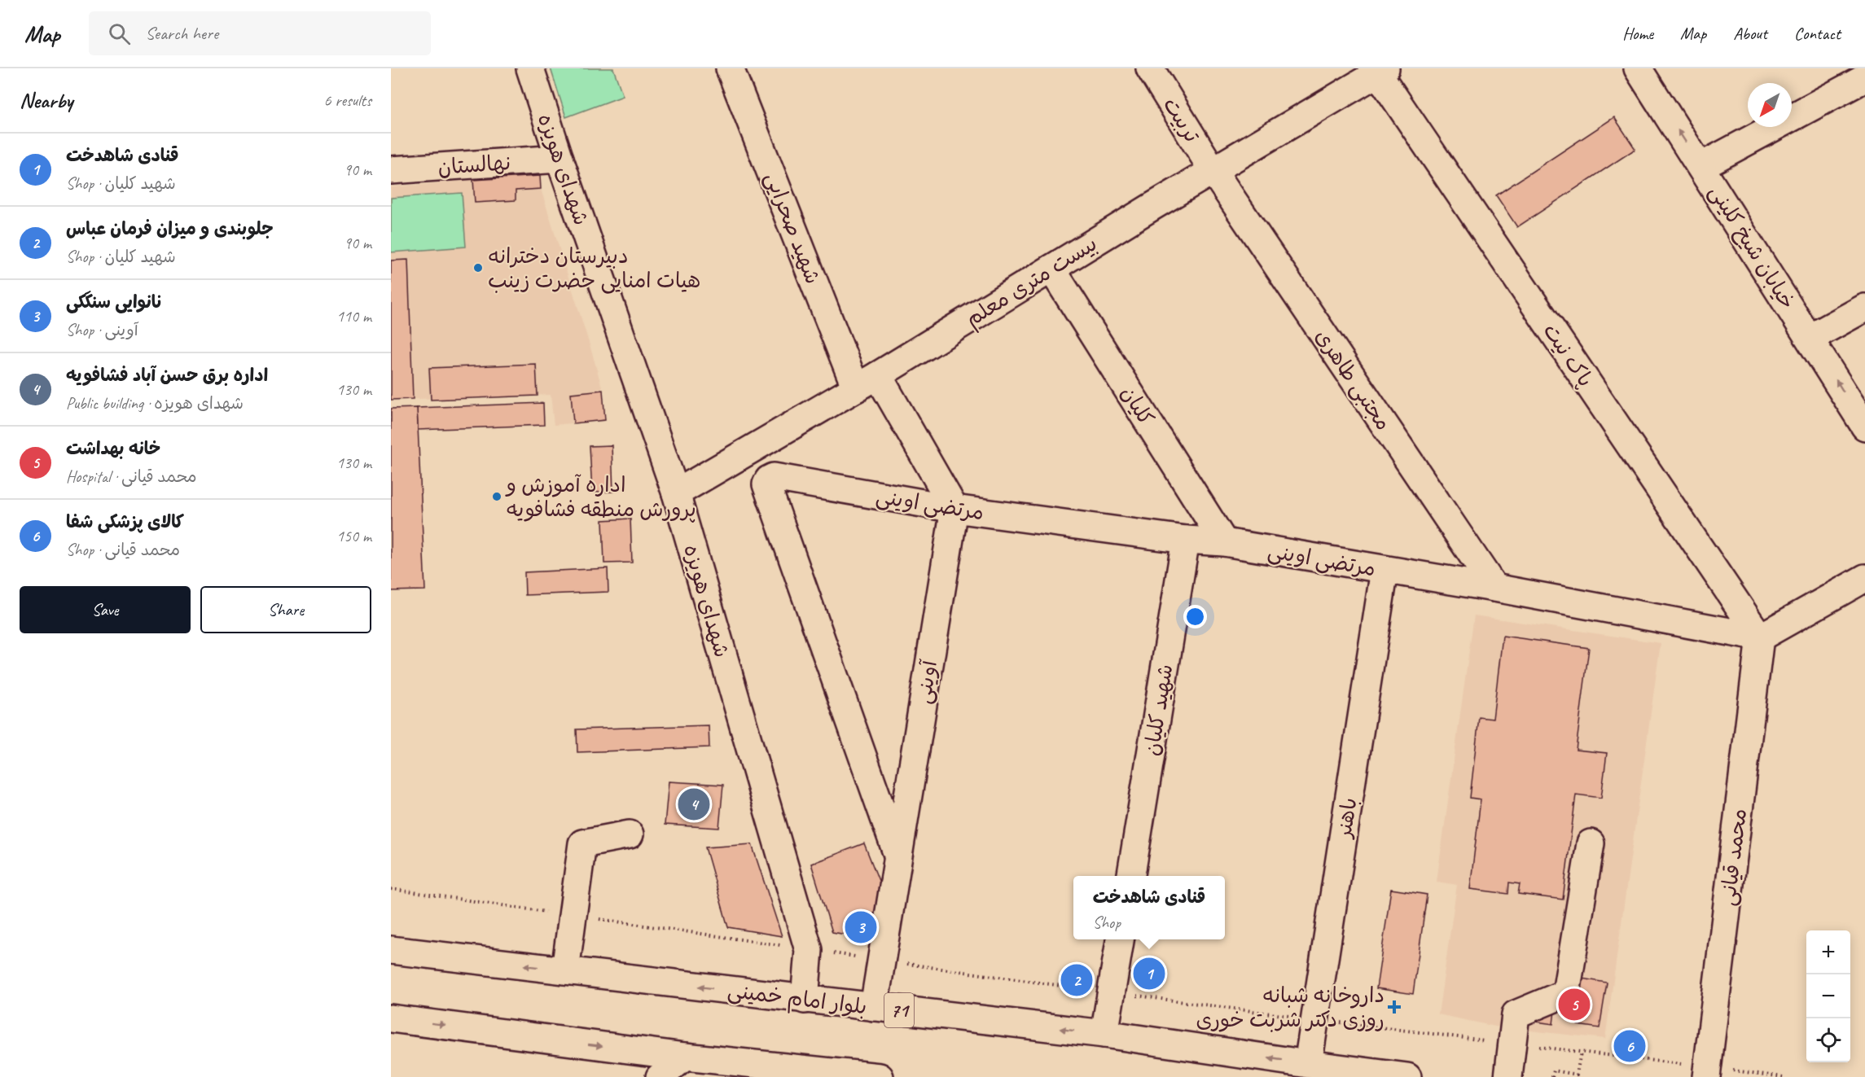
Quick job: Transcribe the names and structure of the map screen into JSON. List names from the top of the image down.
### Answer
{
  "streets": {
    "main road": [
      "تربیت",
      "نهالستان",
      "شهدای هویزه",
      "شهید صحرایی",
      "خیابان شیخ کلینی",
      "بیست متری معلم",
      "پاک نیت",
      "مجتبی طاهری",
      "کلیان",
      "مرتضی اوینی",
      "آوینی",
      "شهید کلیان",
      "باهنر",
      "محمد قیانی",
      "بلوار امام خمینی",
      "71"
    ]
  },
  "crossings": [
    ["تربیت", "بیست متری معلم"],
    ["تربیت", "مجتبی طاهری"],
    ["نهالستان", "شهدای هویزه"],
    ["شهدای هویزه", "بیست متری معلم"],
    ["شهدای هویزه", "بلوار امام خمینی"],
    ["شهید صحرایی", "بیست متری معلم"],
    ["بیست متری معلم", "پاک نیت"],
    ["بیست متری معلم", "مجتبی طاهری"],
    ["بیست متری معلم", "کلیان"],
    ["پاک نیت", "مرتضی اوینی"],
    ["پاک نیت", "محمد قیانی"],
    ["مجتبی طاهری", "مرتضی اوینی"],
    ["کلیان", "مرتضی اوینی"],
    ["مرتضی اوینی", "آوینی"],
    ["مرتضی اوینی", "شهید کلیان"],
    ["مرتضی اوینی", "باهنر"],
    ["مرتضی اوینی", "محمد قیانی"],
    ["آوینی", "بلوار امام خمینی"],
    ["باهنر", "بلوار امام خمینی"]
  ],
  "one_way": ["خیابان شیخ کلینی"],
  "places": {
    "other": ["دبیرستان دخترانه هیات امنایی حضرت زینب", "اداره آموزش و پرورش منطقه فشافویه"],
    "health": ["داروخانه شبانه روزی دکتر شربت خوری"]
  },
  "north": "bottom left",
  "page": {
    "header": "Map",
    "search": "Search here",
    "nav": [
      "Home",
      "Map",
      "About",
      "Contact"
    ],
    "heading": ["Nearby", "6 results"],
    "list": [
      {
        "mark": "1",
        "name": "قنادی شاهدخت",
        "note": "Shop · شهید کلیان",
        "value": "90 m"
      },
      {
        "mark": "2",
        "name": "جلوبندی و میزان فرمان عباس",
        "note": "Shop · شهید کلیان",
        "value": "90 m"
      },
      {
        "mark": "3",
        "name": "نانوایی سنگکی",
        "note": "Shop · آوینی",
        "value": "110 m"
      },
      {
        "mark": "4",
        "name": "اداره برق حسن آباد فشافویه",
        "note": "Public building · شهدای هویزه",
        "value": "130 m"
      },
      {
        "mark": "5",
        "name": "خانه بهداشت",
        "note": "Hospital · محمد قیانی",
        "value": "130 m"
      },
      {
        "mark": "6",
        "name": "کالای پزشکی شفا",
        "note": "Shop · محمد قیانی",
        "value": "150 m"
      }
    ],
    "buttons": ["Save", "Share"],
    "pins": [
      "4",
      "3",
      "1",
      "2",
      "5",
      "6"
    ],
    "popup": ["قنادی شاهدخت", "Shop"],
    "map_buttons": ["+", "−"]
  }
}
